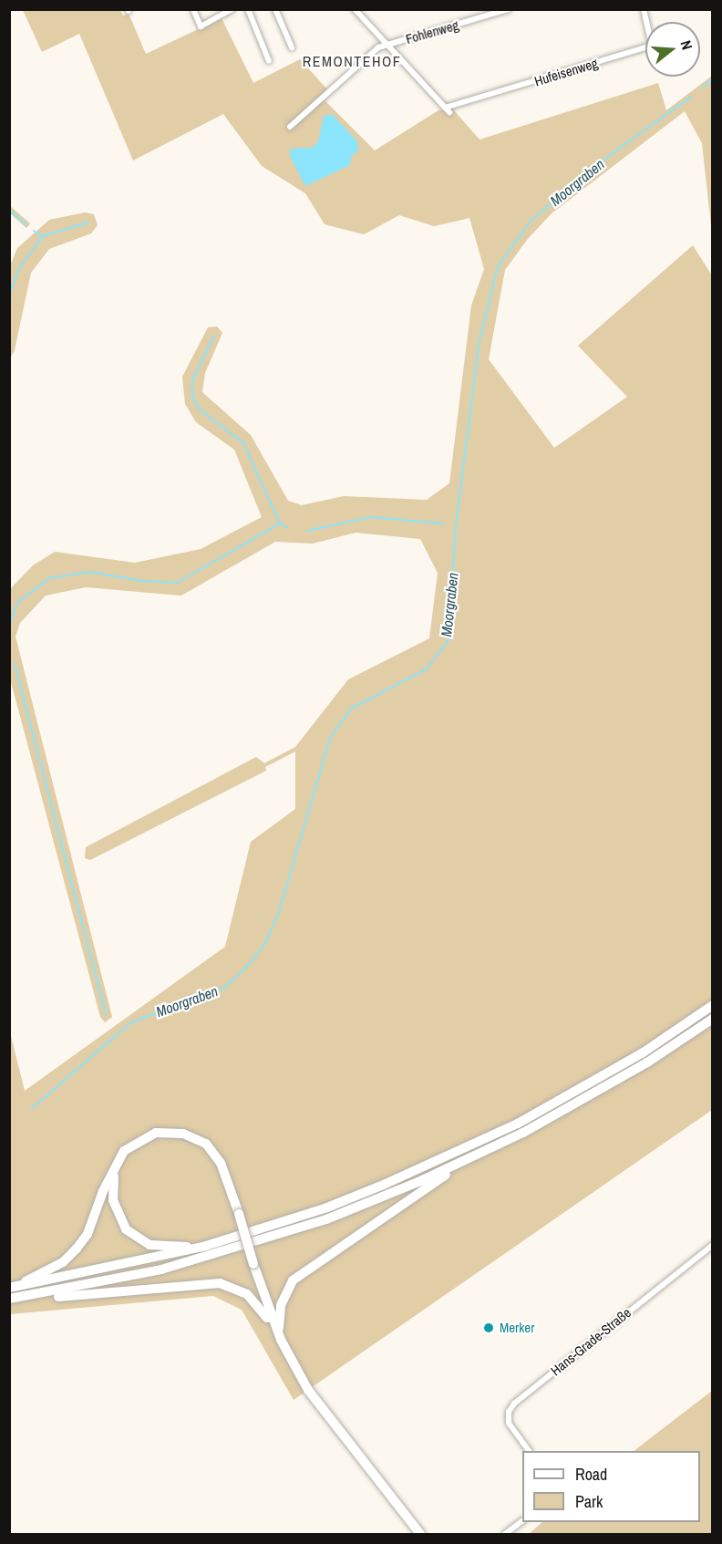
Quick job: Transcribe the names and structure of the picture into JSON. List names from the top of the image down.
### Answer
{
  "streets": {
    "street": ["Fohlenweg", "Hufeisenweg", "Hans-Grade-Straße"]
  },
  "districts": ["REMONTEHOF"],
  "water": ["Moorgraben"],
  "places": ["Merker"],
  "legend": ["Road", "Park"],
  "north": "right"
}
